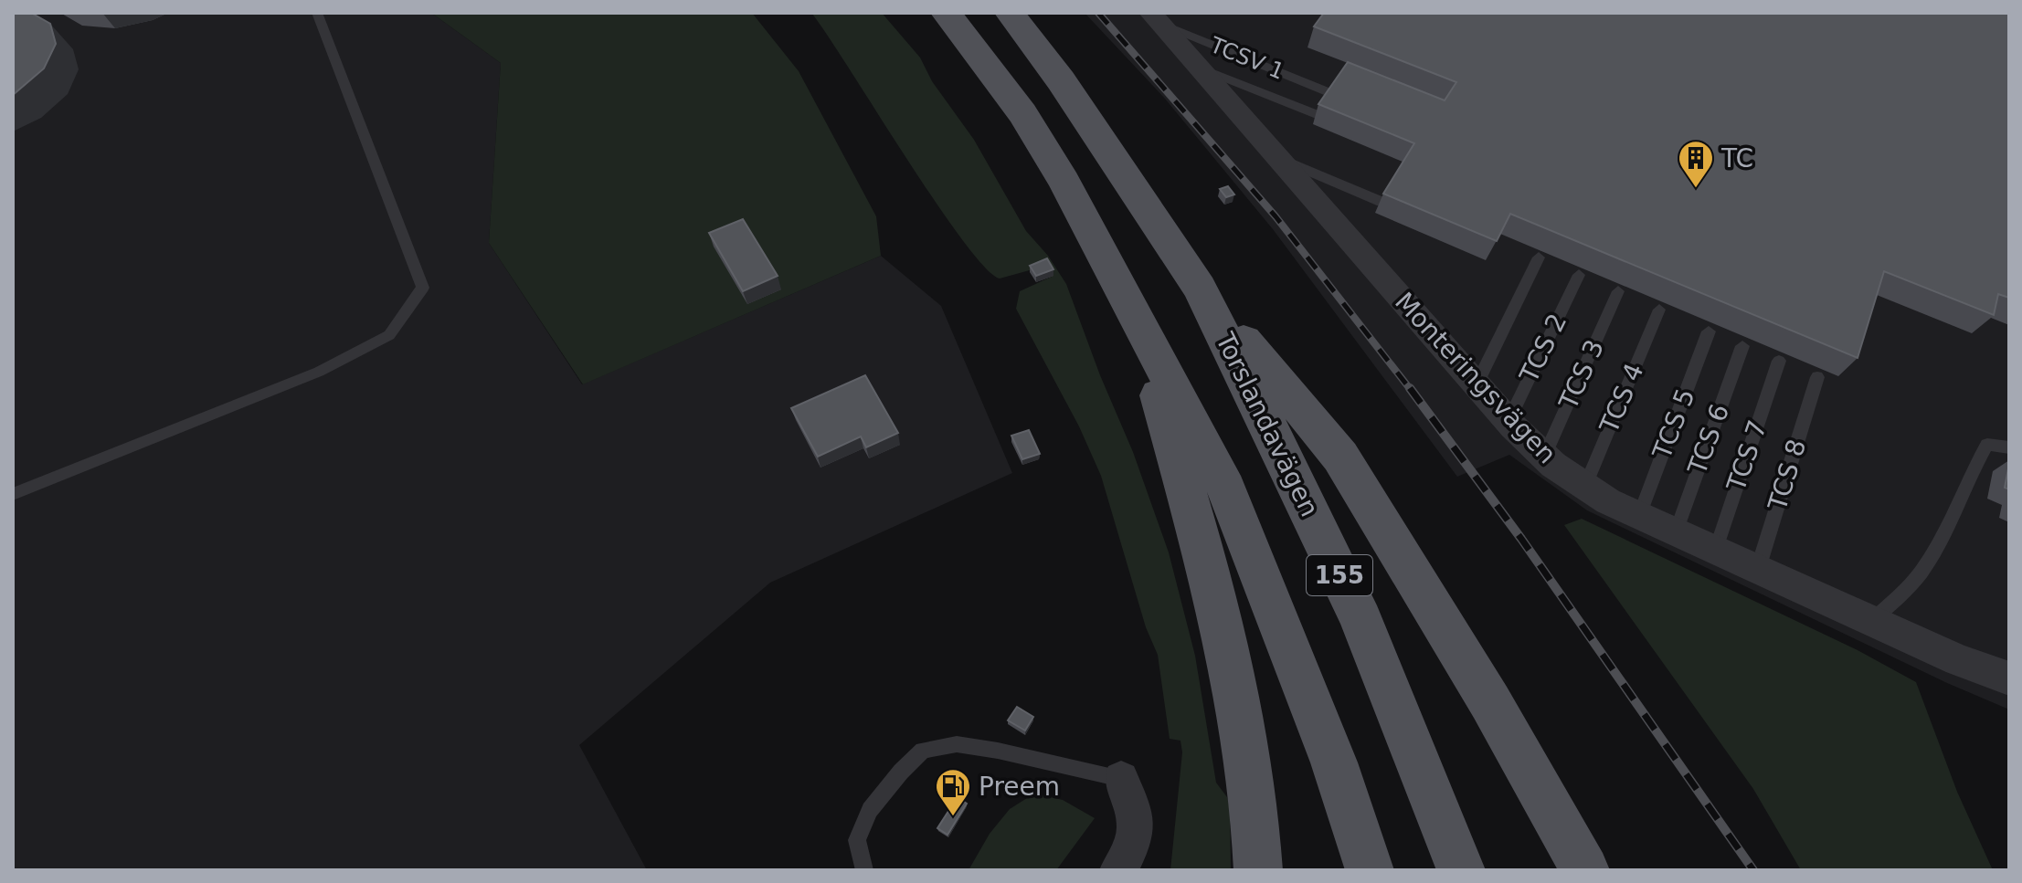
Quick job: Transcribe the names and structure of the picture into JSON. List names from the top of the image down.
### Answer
{
  "streets": {
    "main road": ["Torslandavägen", "155"],
    "street": ["Monteringsvägen"],
    "lane": [
      "TCSV 1",
      "TCS 2",
      "TCS 3",
      "TCS 4",
      "TCS 5",
      "TCS 6",
      "TCS 7",
      "TCS 8"
    ]
  },
  "crossings": [
    ["TCSV 1", "Monteringsvägen"],
    ["TCS 2", "Monteringsvägen"],
    ["TCS 3", "Monteringsvägen"],
    ["Monteringsvägen", "TCS 4"],
    ["Monteringsvägen", "TCS 5"],
    ["Monteringsvägen", "TCS 6"],
    ["Monteringsvägen", "TCS 7"],
    ["Monteringsvägen", "TCS 8"]
  ],
  "places": {
    "building": ["TC"],
    "fuel station": ["Preem"]
  }
}
